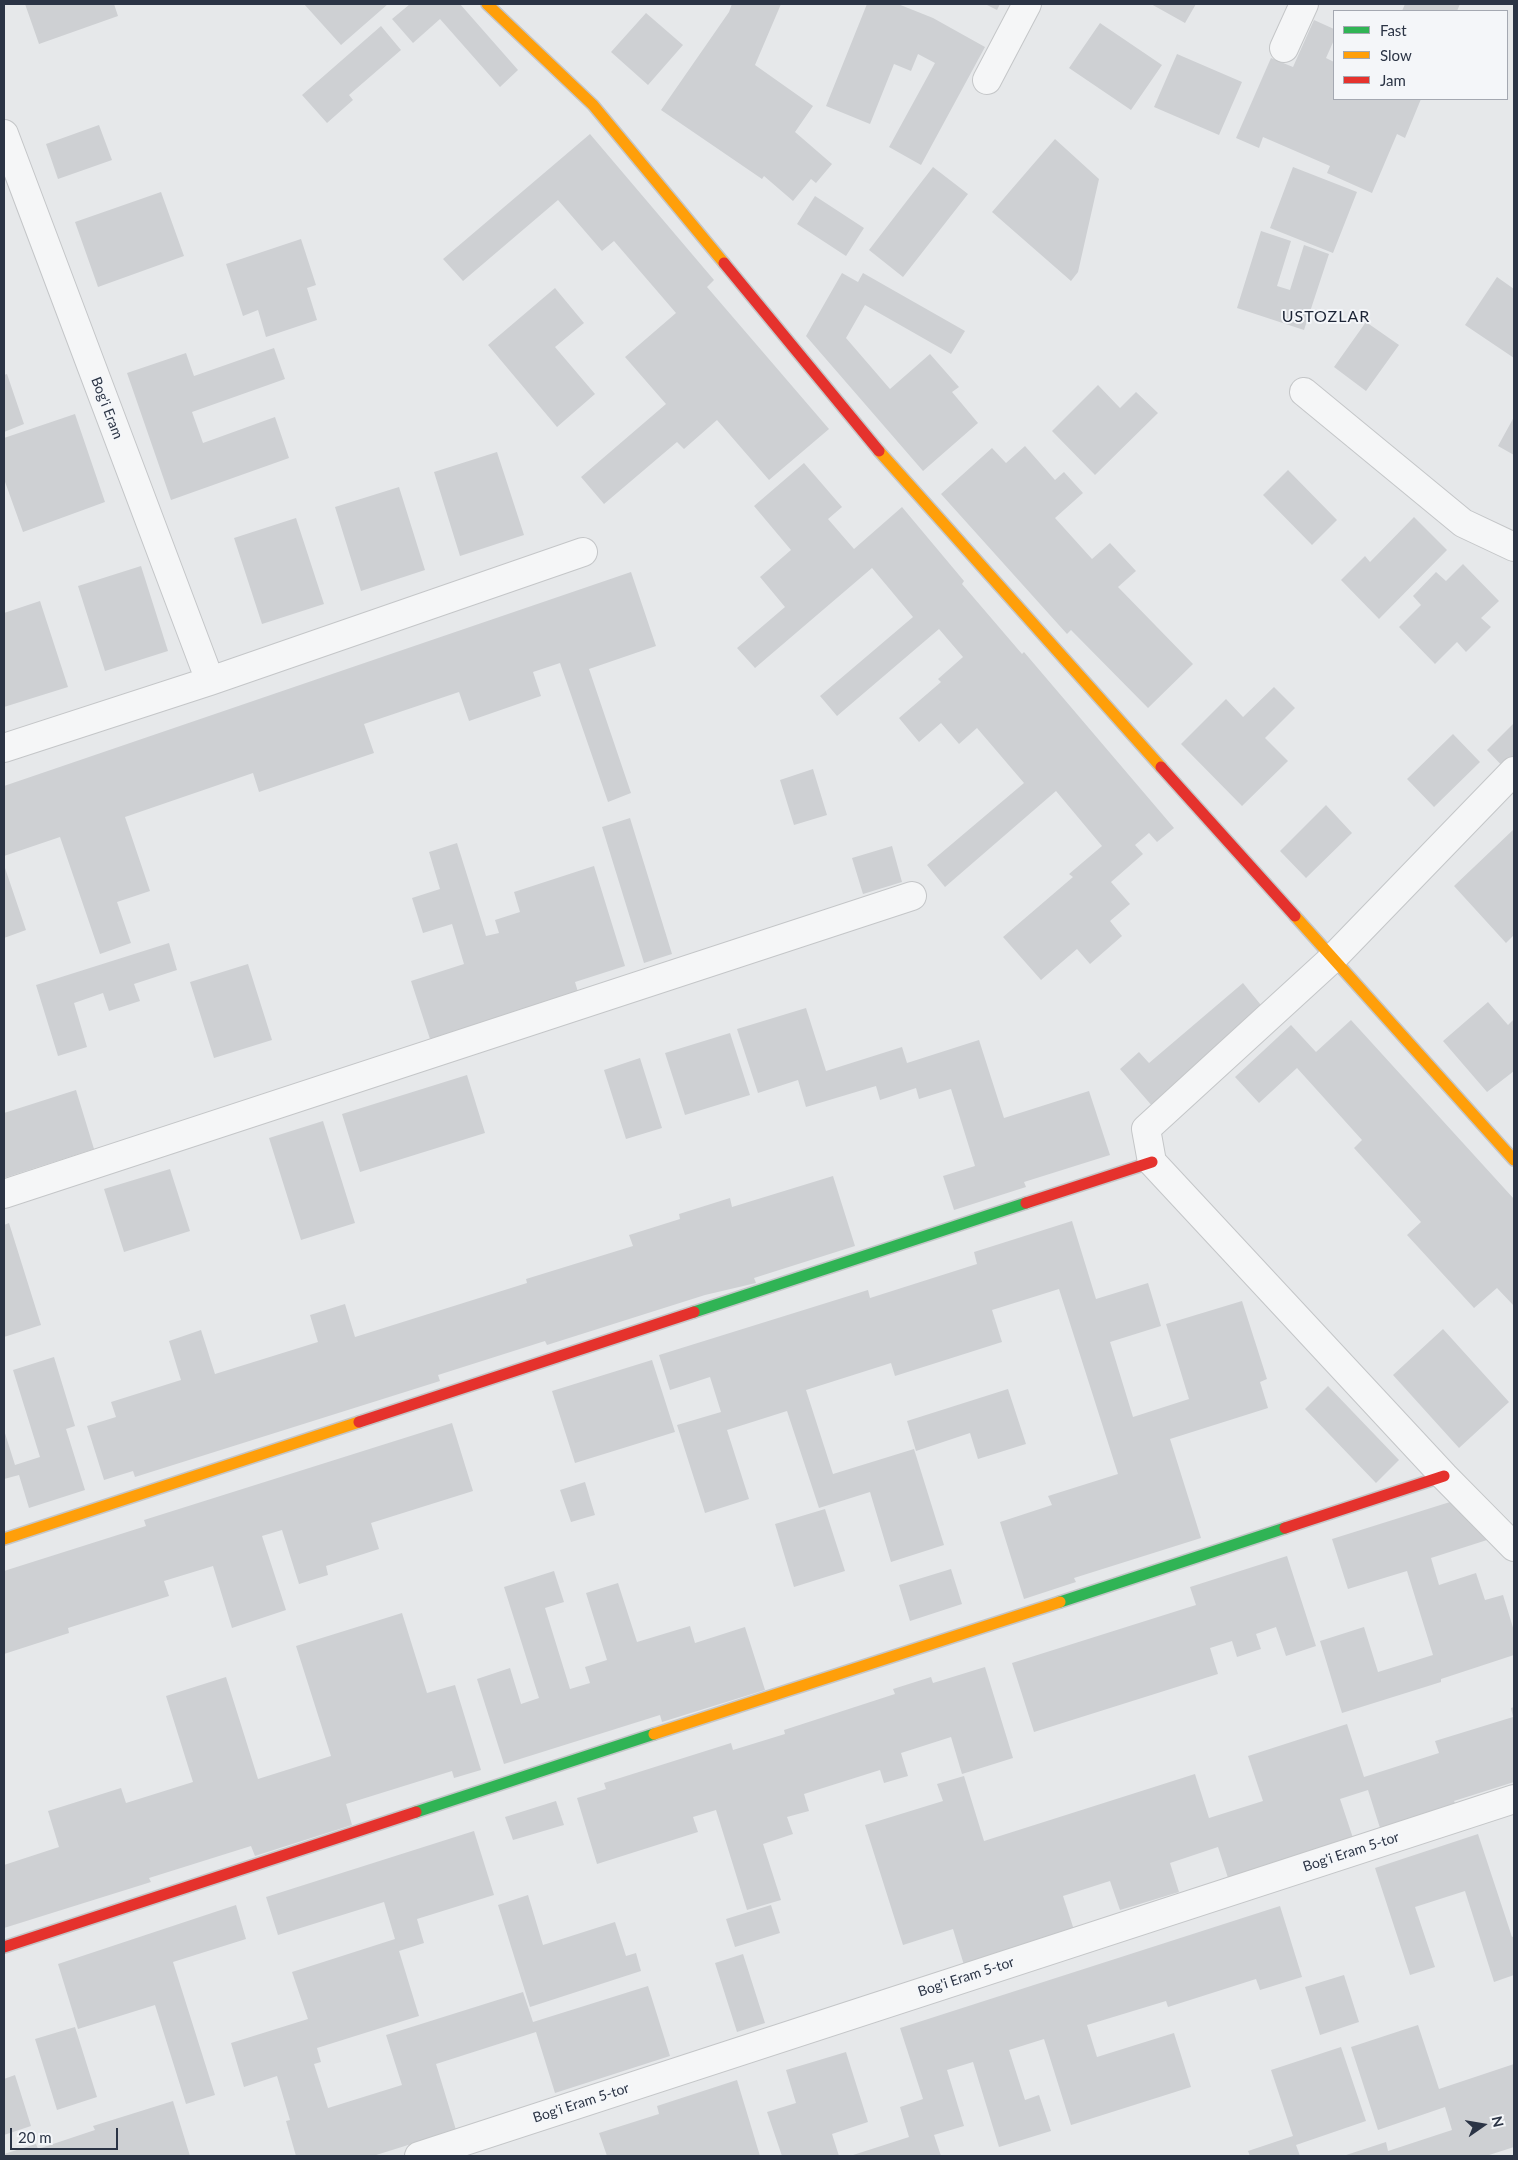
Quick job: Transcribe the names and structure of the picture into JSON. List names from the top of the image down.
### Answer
{
  "streets": {
    "street": ["Bog'i Eram", "Bog'i Eram 5-tor"]
  },
  "districts": ["USTOZLAR"],
  "legend": ["Fast", "Slow", "Jam"],
  "scale_bar": "20 m",
  "north": "right"
}
